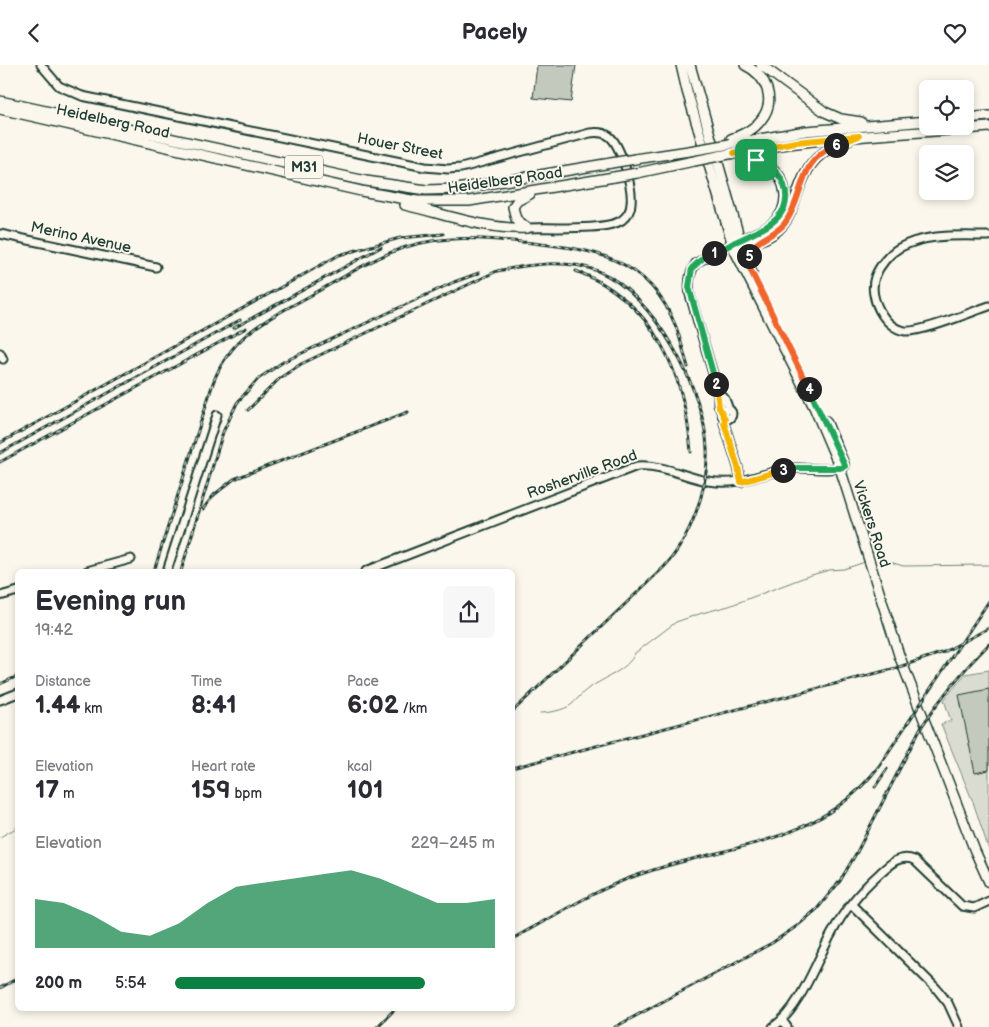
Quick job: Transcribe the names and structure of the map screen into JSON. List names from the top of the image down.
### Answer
{
  "streets": {
    "main road": ["Heidelberg Road", "M31", "Vickers Road"],
    "street": ["Houer Street", "Merino Avenue", "Rosherville Road"]
  },
  "crossings": [
    ["Rosherville Road", "Vickers Road"]
  ],
  "page": {
    "header": "Pacely",
    "pins": [
      "6",
      "1",
      "5",
      "2",
      "4",
      "3"
    ],
    "heading": ["Evening run", "19:42"],
    "stats": [
      ["Distance", "1.44 km"],
      ["Time", "8:41"],
      ["Pace", "6:02 /km"],
      ["Elevation", "17 m"],
      ["Heart rate", "159 bpm"],
      ["kcal", "101"]
    ],
    "chart": ["Elevation", "229–245 m"],
    "list": [
      {
        "name": "200 m",
        "note": "5:54"
      }
    ]
  }
}
